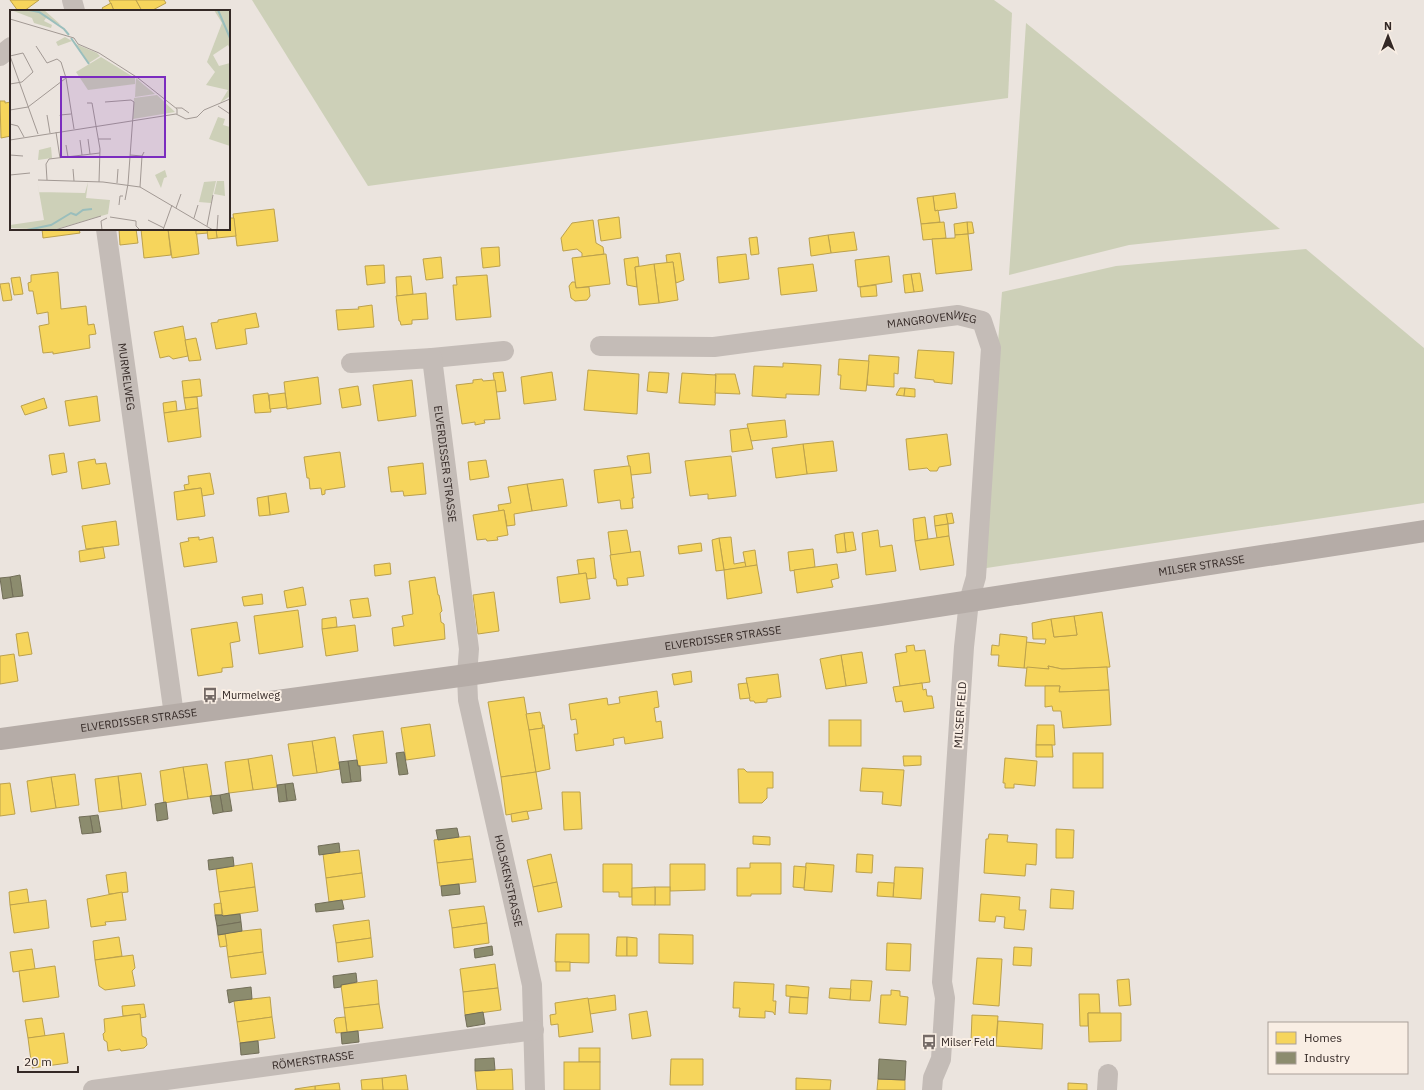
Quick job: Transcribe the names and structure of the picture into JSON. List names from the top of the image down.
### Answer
{
  "streets": {
    "street": [
      "MANGROVENWEG",
      "MURMELWEG",
      "ELVERDISSER STRASSE",
      "MILSER STRASSE",
      "MILSER FELD",
      "HOLSKENSTRASSE",
      "RÖMERSTRASSE"
    ]
  },
  "crossings": [
    ["MANGROVENWEG", "ELVERDISSER STRASSE"],
    ["MANGROVENWEG", "MILSER STRASSE"],
    ["MANGROVENWEG", "MILSER FELD"],
    ["MURMELWEG", "ELVERDISSER STRASSE"],
    ["ELVERDISSER STRASSE", "MILSER STRASSE"],
    ["ELVERDISSER STRASSE", "MILSER FELD"],
    ["ELVERDISSER STRASSE", "HOLSKENSTRASSE"],
    ["MILSER STRASSE", "MILSER FELD"],
    ["HOLSKENSTRASSE", "RÖMERSTRASSE"]
  ],
  "places": {
    "bus stop": ["Murmelweg", "Milser Feld"]
  },
  "legend": ["Homes", "Industry"],
  "scale_bar": "20 m",
  "north": "top"
}
